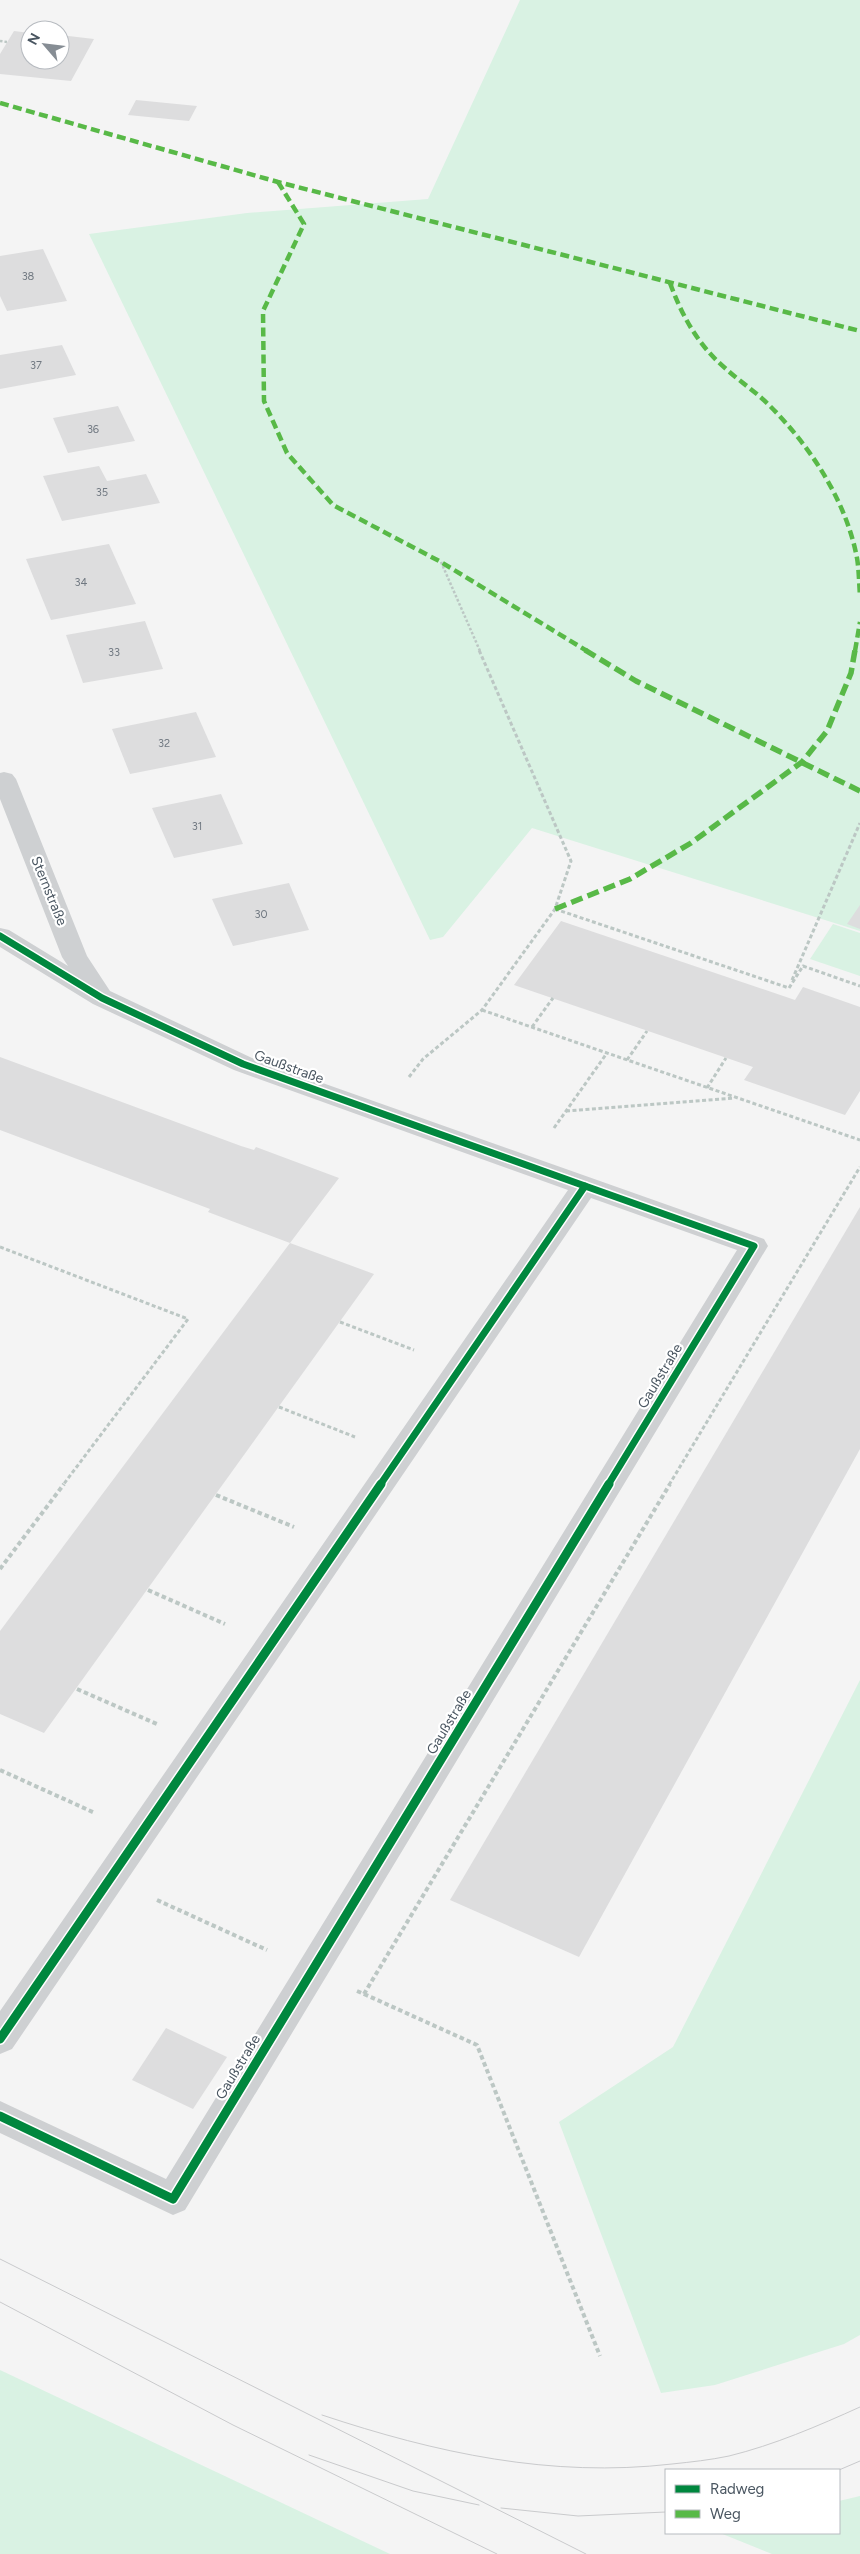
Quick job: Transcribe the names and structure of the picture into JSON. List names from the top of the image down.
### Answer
{
  "streets": {
    "street": ["Sternstraße", "Gaußstraße"]
  },
  "crossings": [
    ["Sternstraße", "Gaußstraße"]
  ],
  "house_numbers": [
    "38",
    "37",
    "36",
    "35",
    "34",
    "33",
    "32",
    "31",
    "30"
  ],
  "legend": ["Radweg", "Weg"],
  "north": "top left"
}
